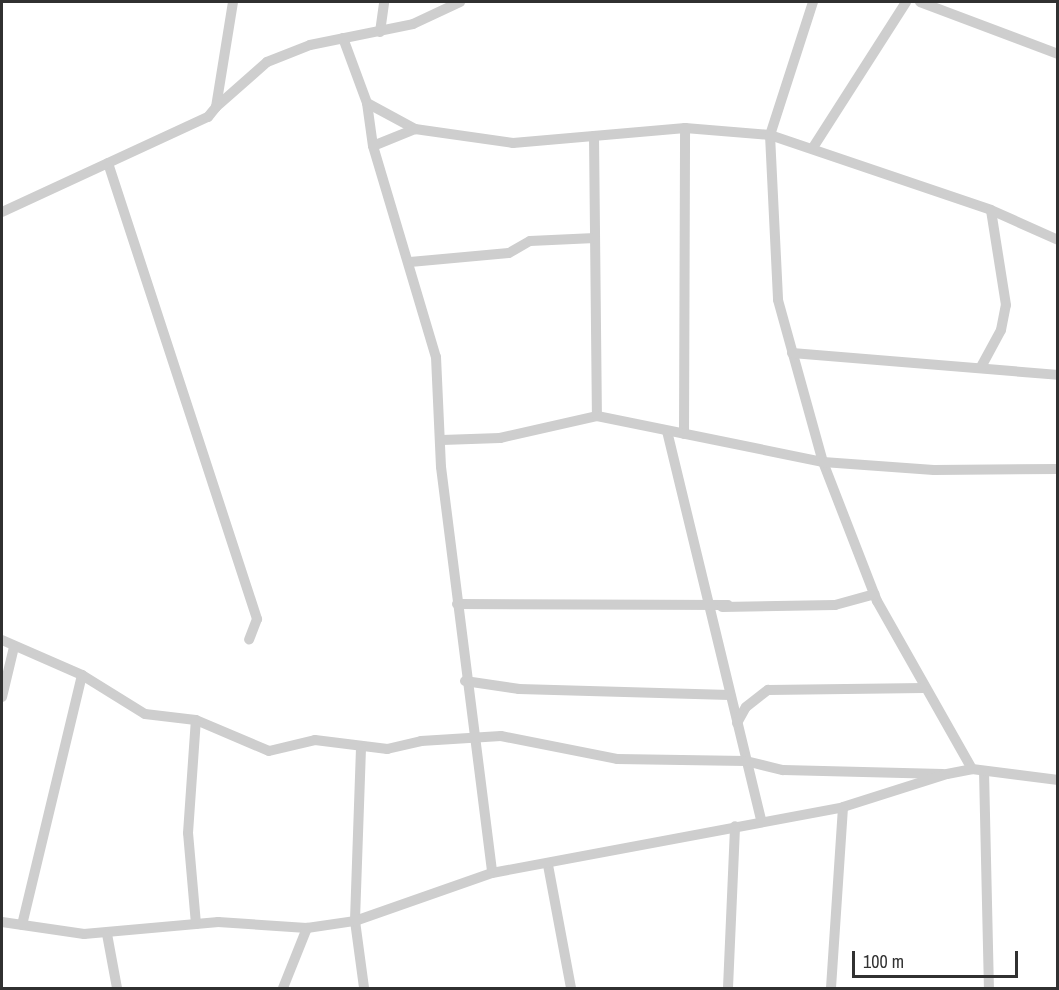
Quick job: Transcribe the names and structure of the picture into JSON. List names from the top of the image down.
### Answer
{
  "scale_bar": "100 m"
}
